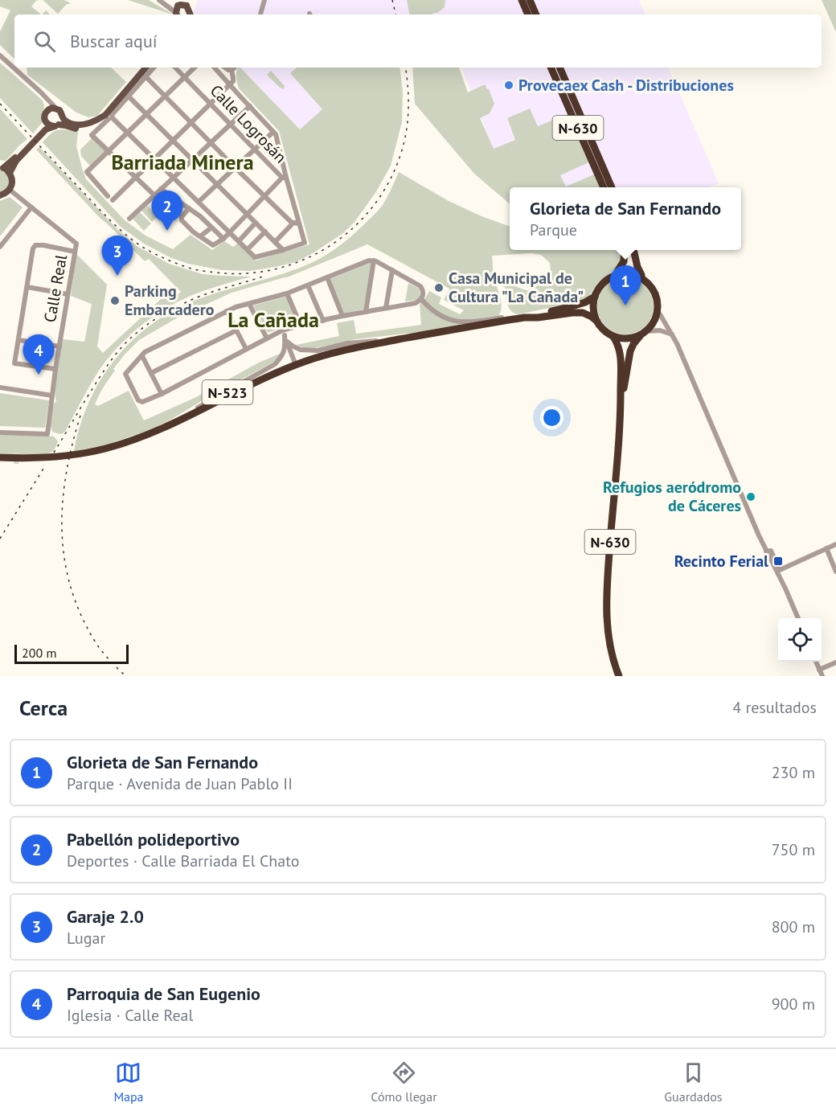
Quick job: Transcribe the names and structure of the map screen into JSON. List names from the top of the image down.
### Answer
{
  "streets": {
    "highway": ["N-630", "N-523"],
    "street": ["Calle Logrosán", "Calle Real"]
  },
  "districts": ["Barriada Minera", "La Cañada"],
  "places": {
    "other": [
      "Provecaex Cash - Distribuciones",
      "Casa Municipal de Cultura \"La Cañada\"",
      "Parking Embarcadero",
      "Refugios aeródromo de Cáceres"
    ],
    "transit": ["Recinto Ferial"]
  },
  "scale_bar": "200 m",
  "page": {
    "search": "Buscar aquí",
    "popup": ["Glorieta de San Fernando", "Parque"],
    "pins": [
      "2",
      "3",
      "1",
      "4"
    ],
    "scale": "200 m",
    "heading": ["Cerca", "4 resultados"],
    "list": [
      {
        "mark": "1",
        "name": "Glorieta de San Fernando",
        "note": "Parque · Avenida de Juan Pablo II",
        "value": "230 m"
      },
      {
        "mark": "2",
        "name": "Pabellón polideportivo",
        "note": "Deportes · Calle Barriada El Chato",
        "value": "750 m"
      },
      {
        "mark": "3",
        "name": "Garaje 2.0",
        "note": "Lugar",
        "value": "800 m"
      },
      {
        "mark": "4",
        "name": "Parroquia de San Eugenio",
        "note": "Iglesia · Calle Real",
        "value": "900 m"
      }
    ],
    "nav": ["Mapa", "Cómo llegar", "Guardados"]
  }
}
